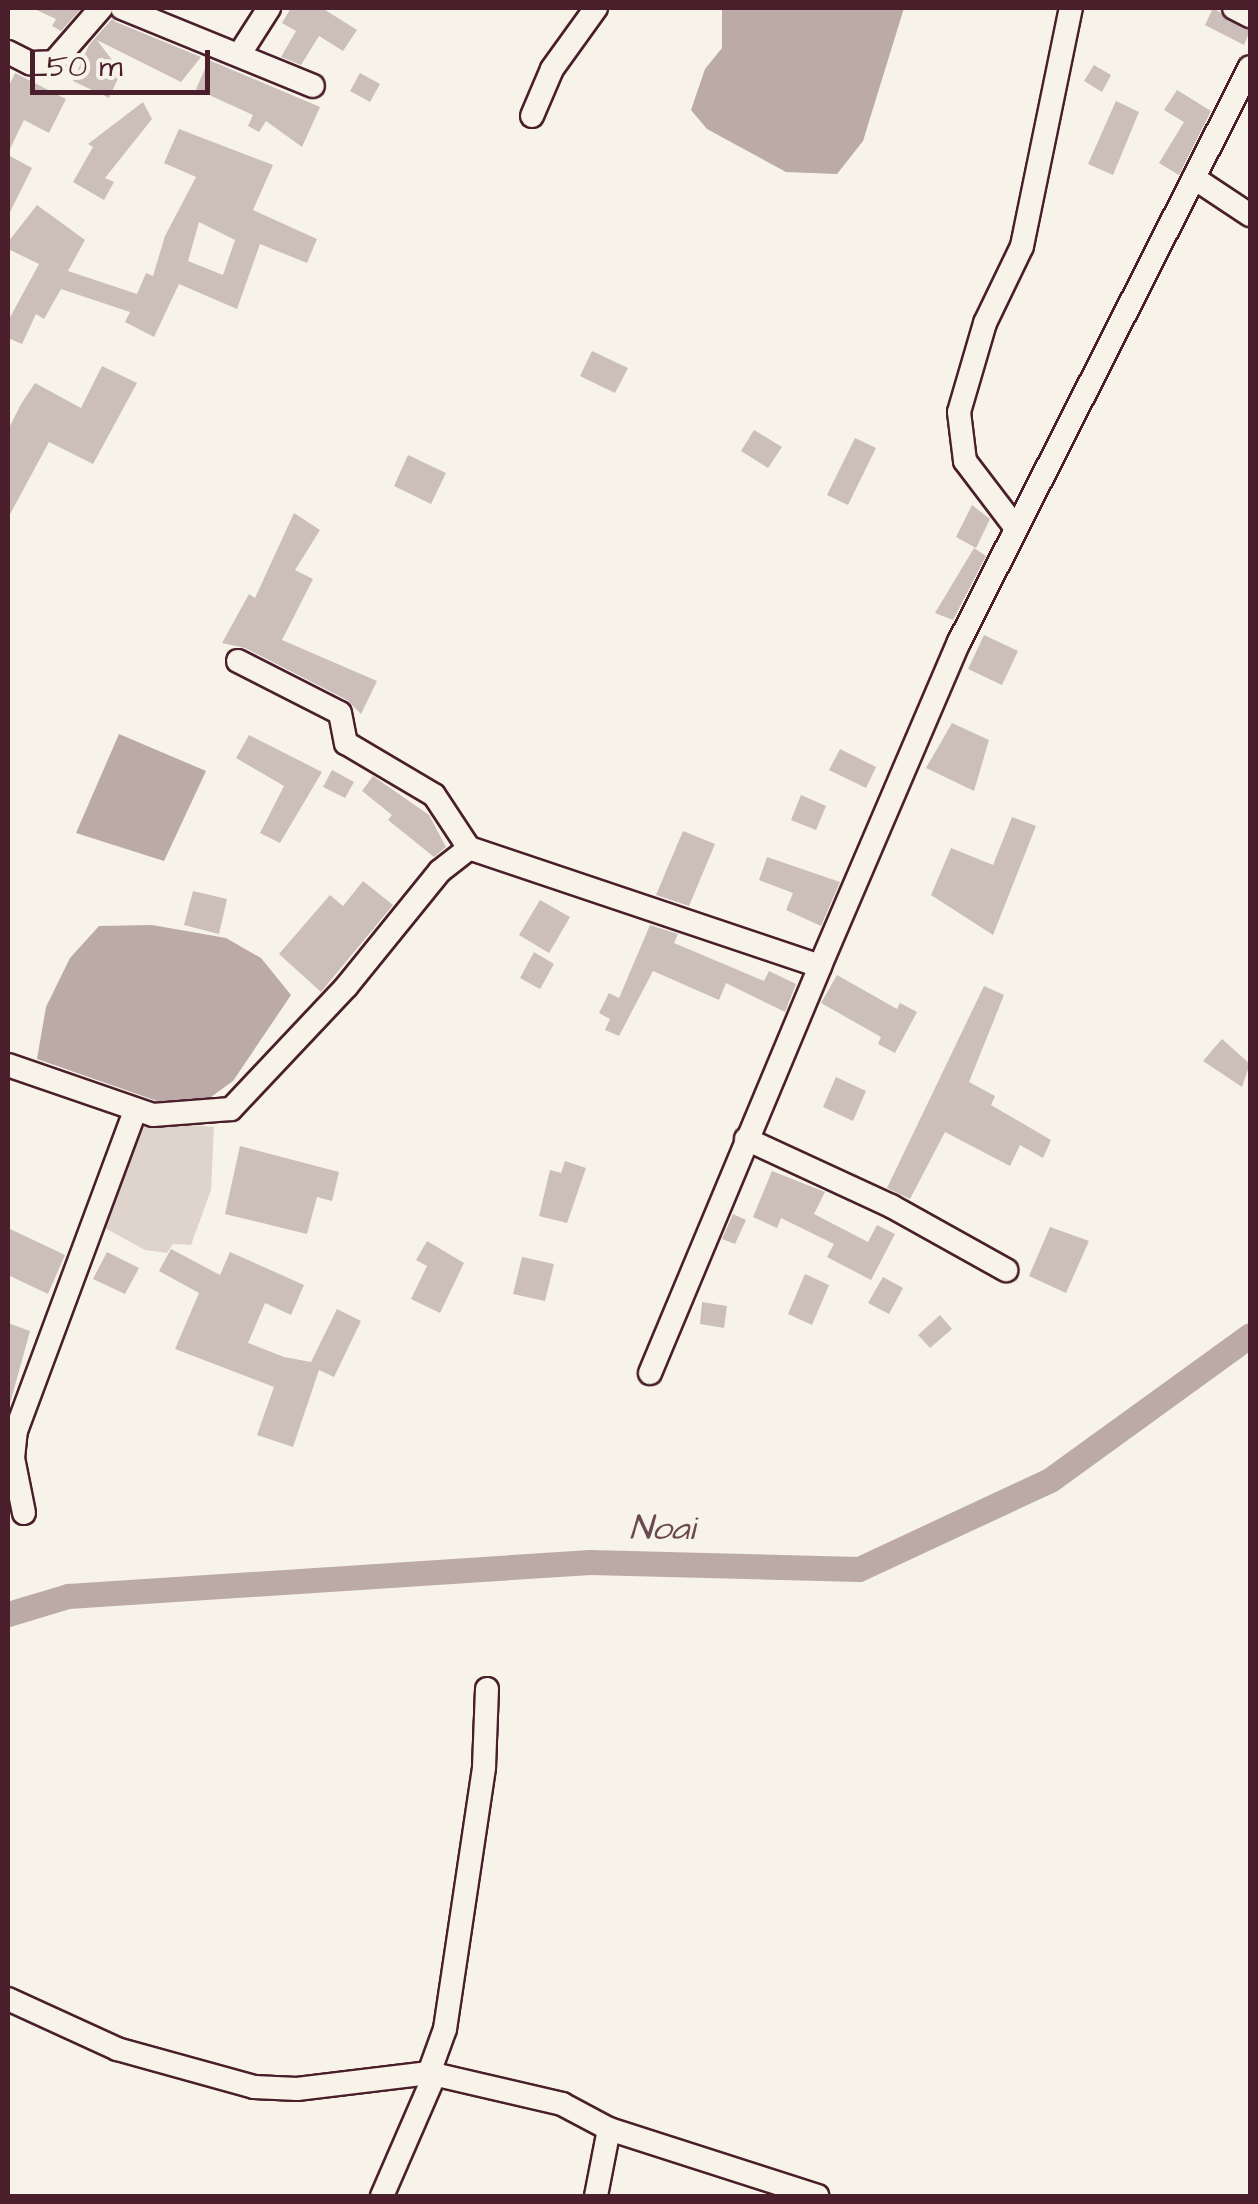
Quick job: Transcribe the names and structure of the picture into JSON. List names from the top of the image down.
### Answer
{
  "water": ["Noai"],
  "scale_bar": "50 m"
}
